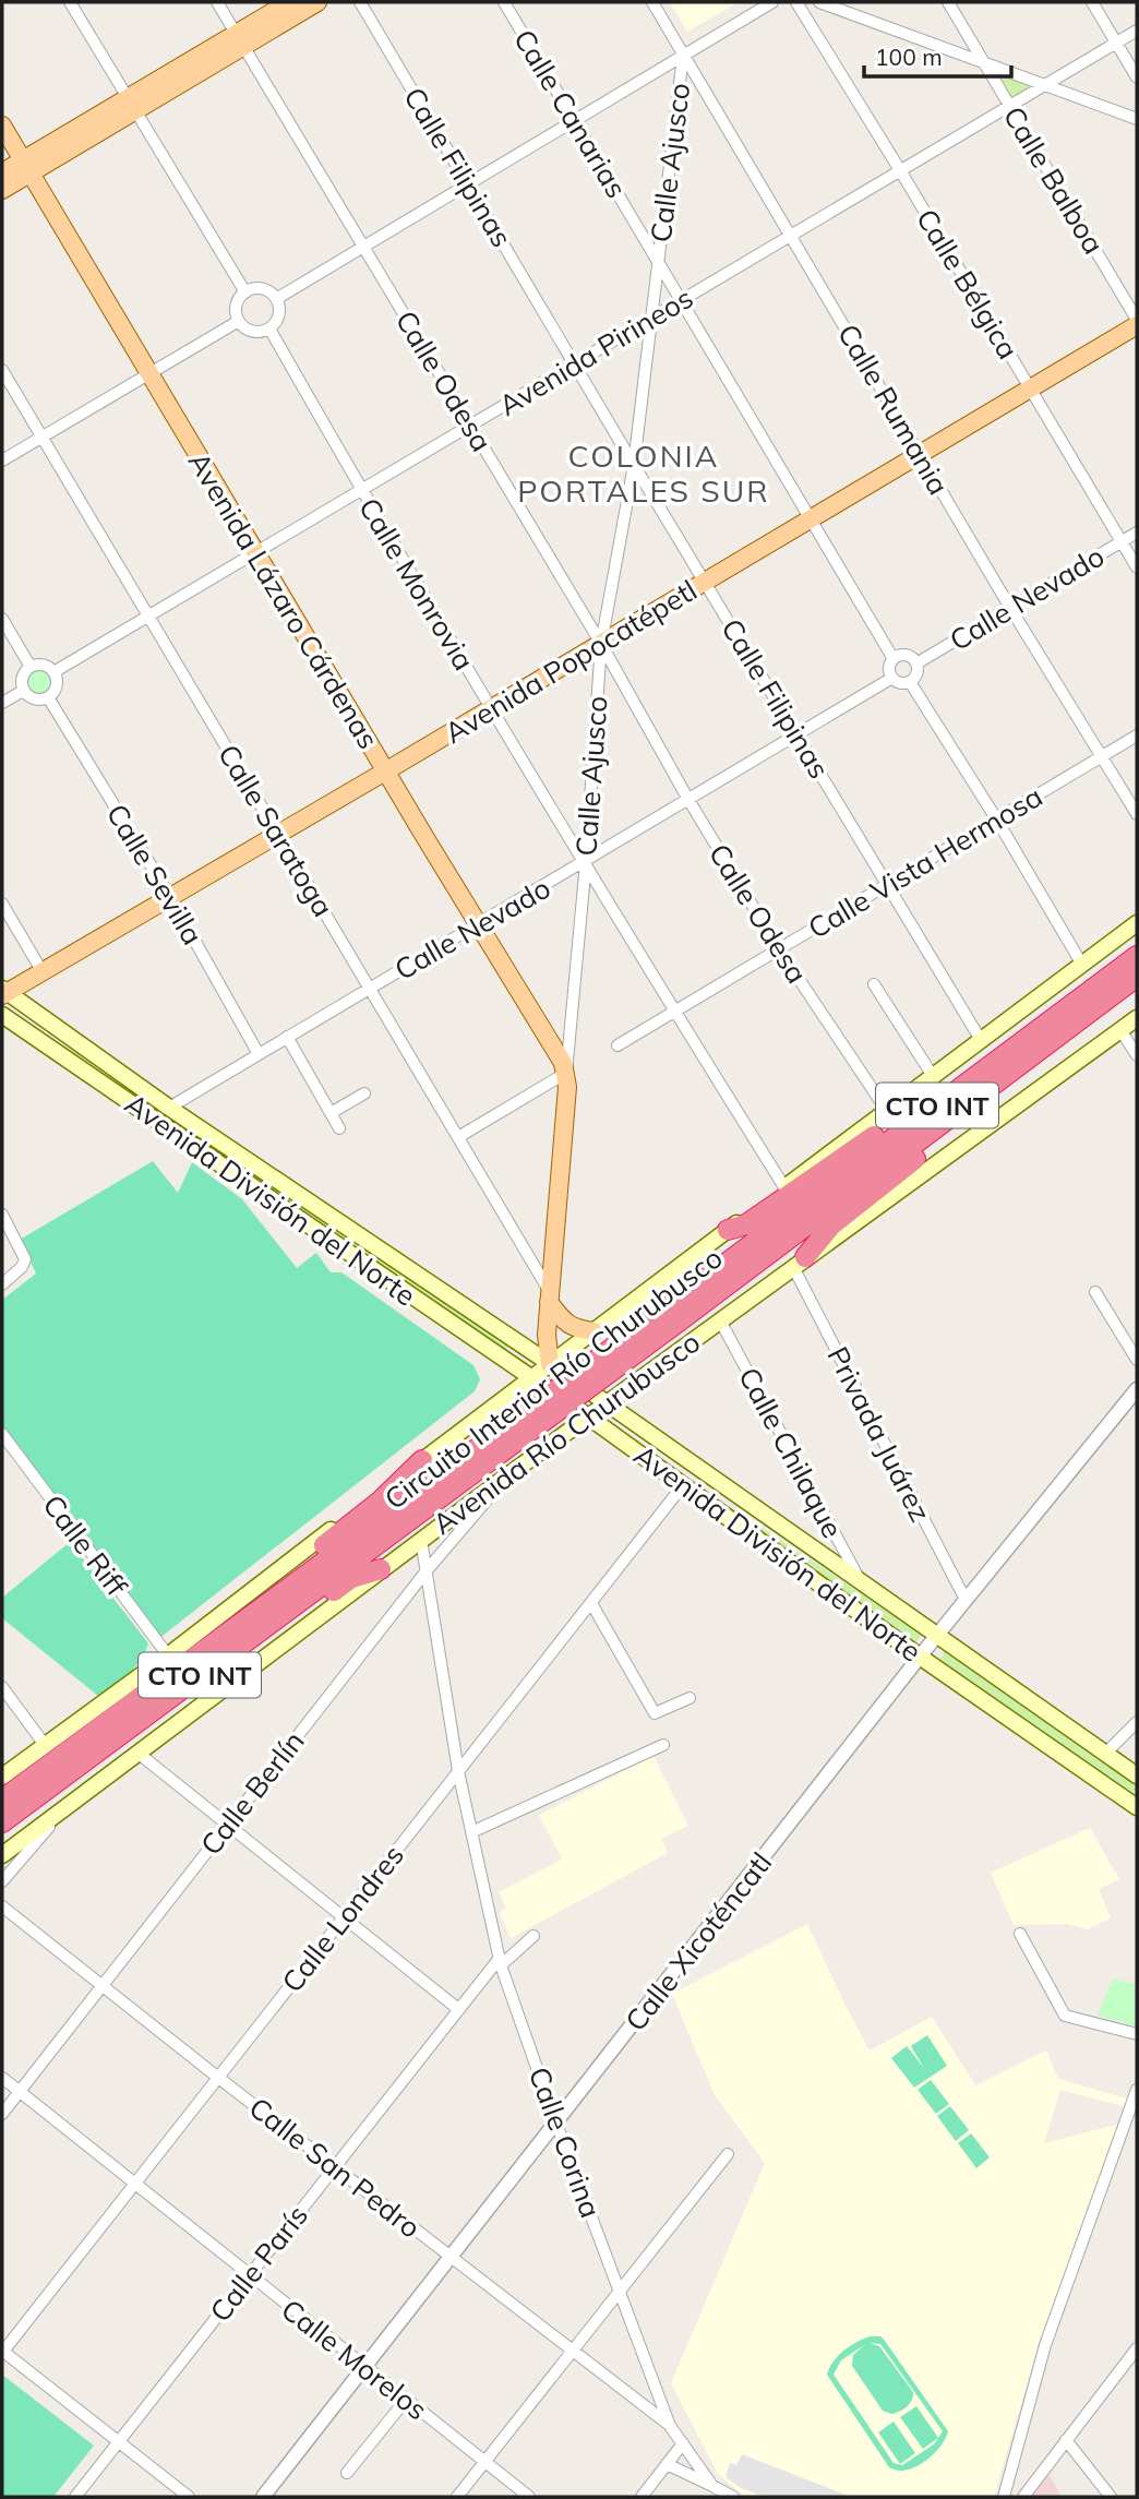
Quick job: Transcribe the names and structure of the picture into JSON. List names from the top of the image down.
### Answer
{
  "streets": {
    "highway": ["CTO INT", "Circuito Interior Río Churubusco"],
    "main road": [
      "Calle Ajusco",
      "Avenida Lázaro Cárdenas",
      "Avenida Popocatépetl",
      "Avenida División del Norte",
      "Avenida Río Churubusco"
    ],
    "street": [
      "Calle Canarias",
      "Calle Filipinas",
      "Calle Balboa",
      "Calle Bélgica",
      "Avenida Pirineos",
      "Calle Odesa",
      "Calle Rumania",
      "Calle Monrovia",
      "Calle Nevado",
      "Calle Saratoga",
      "Calle Vista Hermosa",
      "Calle Sevilla",
      "Privada Juárez",
      "Calle Chilaque",
      "Calle Riff",
      "Calle Berlín",
      "Calle Londres",
      "Calle Xicoténcatl",
      "Calle Corina",
      "Calle San Pedro",
      "Calle París",
      "Calle Morelos"
    ]
  },
  "crossings": [
    ["Calle Canarias", "Calle Ajusco"],
    ["Calle Canarias", "Avenida Pirineos"],
    ["Calle Canarias", "Calle Nevado"],
    ["Calle Canarias", "Avenida Popocatépetl"],
    ["Calle Ajusco", "Calle Filipinas"],
    ["Calle Ajusco", "Avenida Pirineos"],
    ["Calle Ajusco", "Calle Odesa"],
    ["Calle Ajusco", "Calle Rumania"],
    ["Calle Ajusco", "Calle Monrovia"],
    ["Calle Ajusco", "Calle Nevado"],
    ["Calle Ajusco", "Avenida Lázaro Cárdenas"],
    ["Calle Ajusco", "Avenida Popocatépetl"],
    ["Calle Ajusco", "Calle Saratoga"],
    ["Calle Ajusco", "CTO INT"],
    ["Calle Ajusco", "Avenida División del Norte"],
    ["Calle Filipinas", "Avenida Pirineos"],
    ["Calle Filipinas", "Calle Nevado"],
    ["Calle Filipinas", "Avenida Popocatépetl"],
    ["Calle Filipinas", "Calle Vista Hermosa"],
    ["Calle Filipinas", "CTO INT"],
    ["Calle Balboa", "Avenida Pirineos"],
    ["Calle Balboa", "Avenida Popocatépetl"],
    ["Calle Bélgica", "Avenida Pirineos"],
    ["Calle Bélgica", "Calle Nevado"],
    ["Calle Bélgica", "Avenida Popocatépetl"],
    ["Avenida Pirineos", "Calle Odesa"],
    ["Avenida Pirineos", "Calle Rumania"],
    ["Avenida Pirineos", "Calle Monrovia"],
    ["Avenida Pirineos", "Avenida Lázaro Cárdenas"],
    ["Avenida Pirineos", "Calle Saratoga"],
    ["Avenida Pirineos", "Calle Sevilla"],
    ["Calle Odesa", "Calle Nevado"],
    ["Calle Odesa", "Avenida Popocatépetl"],
    ["Calle Odesa", "Calle Vista Hermosa"],
    ["Calle Odesa", "CTO INT"],
    ["Calle Rumania", "Calle Nevado"],
    ["Calle Rumania", "Avenida Popocatépetl"],
    ["Calle Rumania", "Calle Vista Hermosa"],
    ["Calle Monrovia", "Calle Nevado"],
    ["Calle Monrovia", "Avenida Popocatépetl"],
    ["Calle Monrovia", "Calle Vista Hermosa"],
    ["Calle Monrovia", "CTO INT"],
    ["Calle Nevado", "Avenida Lázaro Cárdenas"],
    ["Calle Nevado", "Calle Saratoga"],
    ["Calle Nevado", "Calle Sevilla"],
    ["Calle Nevado", "Avenida División del Norte"],
    ["Avenida Lázaro Cárdenas", "Avenida Popocatépetl"],
    ["Avenida Popocatépetl", "Calle Saratoga"],
    ["Avenida Popocatépetl", "Calle Sevilla"],
    ["Avenida Popocatépetl", "Avenida División del Norte"],
    ["CTO INT", "Avenida División del Norte"],
    ["CTO INT", "Calle Riff"],
    ["Avenida División del Norte", "Avenida Río Churubusco"],
    ["Avenida División del Norte", "Calle Chilaque"],
    ["Avenida División del Norte", "Calle Londres"],
    ["Avenida División del Norte", "Calle Xicoténcatl"],
    ["Avenida Río Churubusco", "Privada Juárez"],
    ["Avenida Río Churubusco", "Calle Chilaque"],
    ["Avenida Río Churubusco", "Calle Berlín"],
    ["Avenida Río Churubusco", "Calle Corina"],
    ["Privada Juárez", "Calle Xicoténcatl"],
    ["Calle Berlín", "Calle Corina"],
    ["Calle Berlín", "Calle San Pedro"],
    ["Calle Berlín", "Calle Morelos"],
    ["Calle Londres", "Calle Corina"],
    ["Calle Londres", "Calle San Pedro"],
    ["Calle Londres", "Calle Morelos"],
    ["Calle Xicoténcatl", "Calle Corina"],
    ["Calle Xicoténcatl", "Calle San Pedro"],
    ["Calle Xicoténcatl", "Calle Morelos"],
    ["Calle Corina", "Calle San Pedro"],
    ["Calle Corina", "Calle París"],
    ["Calle San Pedro", "Calle París"],
    ["Calle París", "Calle Morelos"]
  ],
  "districts": ["COLONIA PORTALES SUR"],
  "scale_bar": "100 m"
}
